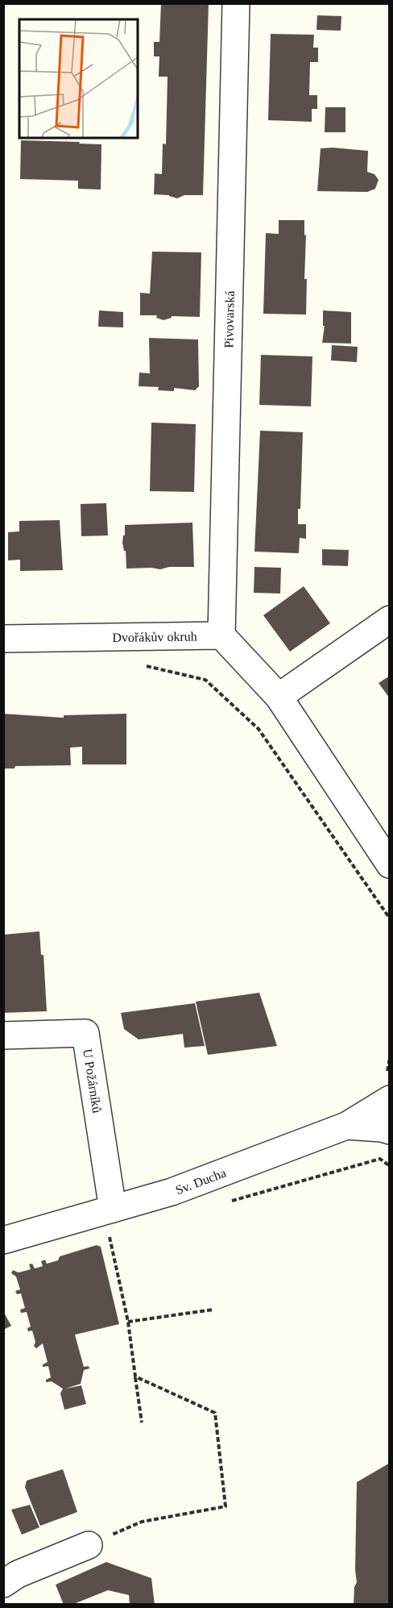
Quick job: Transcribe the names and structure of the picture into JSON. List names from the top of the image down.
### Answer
{
  "streets": {
    "street": [
      "Pivovarská",
      "Dvořákův okruh",
      "U Požárníků",
      "Sv. Ducha"
    ]
  },
  "crossings": [
    ["Pivovarská", "Dvořákův okruh"],
    ["U Požárníků", "Sv. Ducha"]
  ]
}
